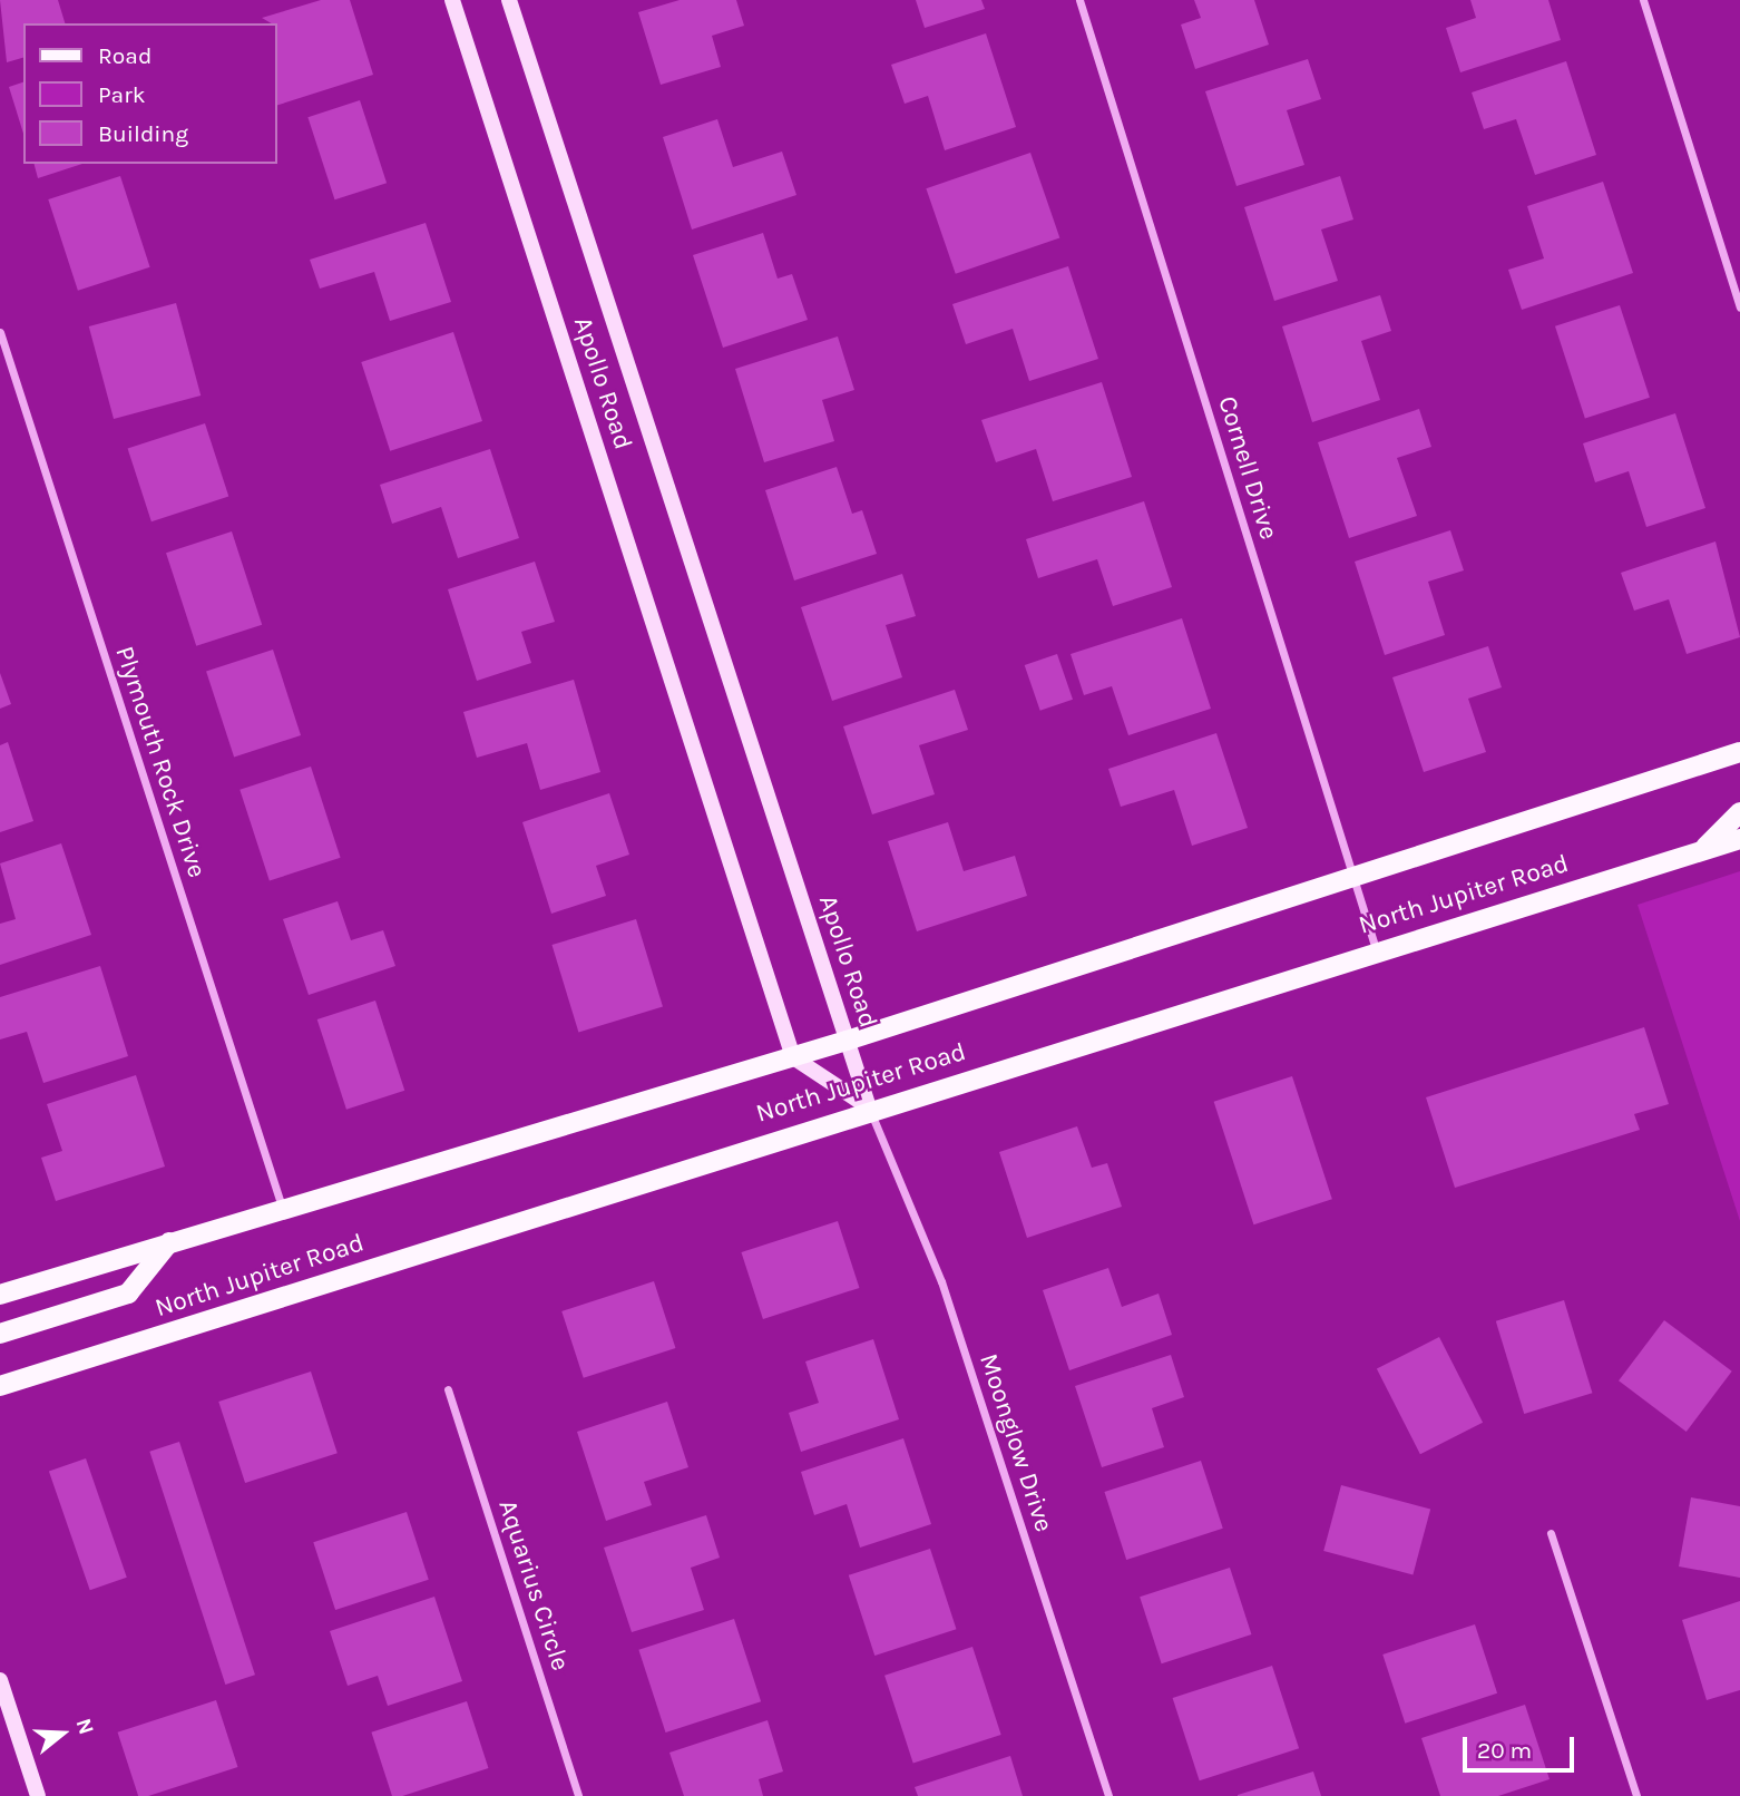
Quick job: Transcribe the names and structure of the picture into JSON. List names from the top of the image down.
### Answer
{
  "streets": {
    "main road": ["North Jupiter Road"],
    "street": [
      "Apollo Road",
      "Cornell Drive",
      "Plymouth Rock Drive",
      "Moonglow Drive",
      "Aquarius Circle"
    ]
  },
  "crossings": [
    ["Apollo Road", "North Jupiter Road"],
    ["Apollo Road", "Moonglow Drive"],
    ["Cornell Drive", "North Jupiter Road"],
    ["Plymouth Rock Drive", "North Jupiter Road"],
    ["North Jupiter Road", "Moonglow Drive"]
  ],
  "legend": ["Road", "Park", "Building"],
  "scale_bar": "20 m",
  "north": "right"
}
